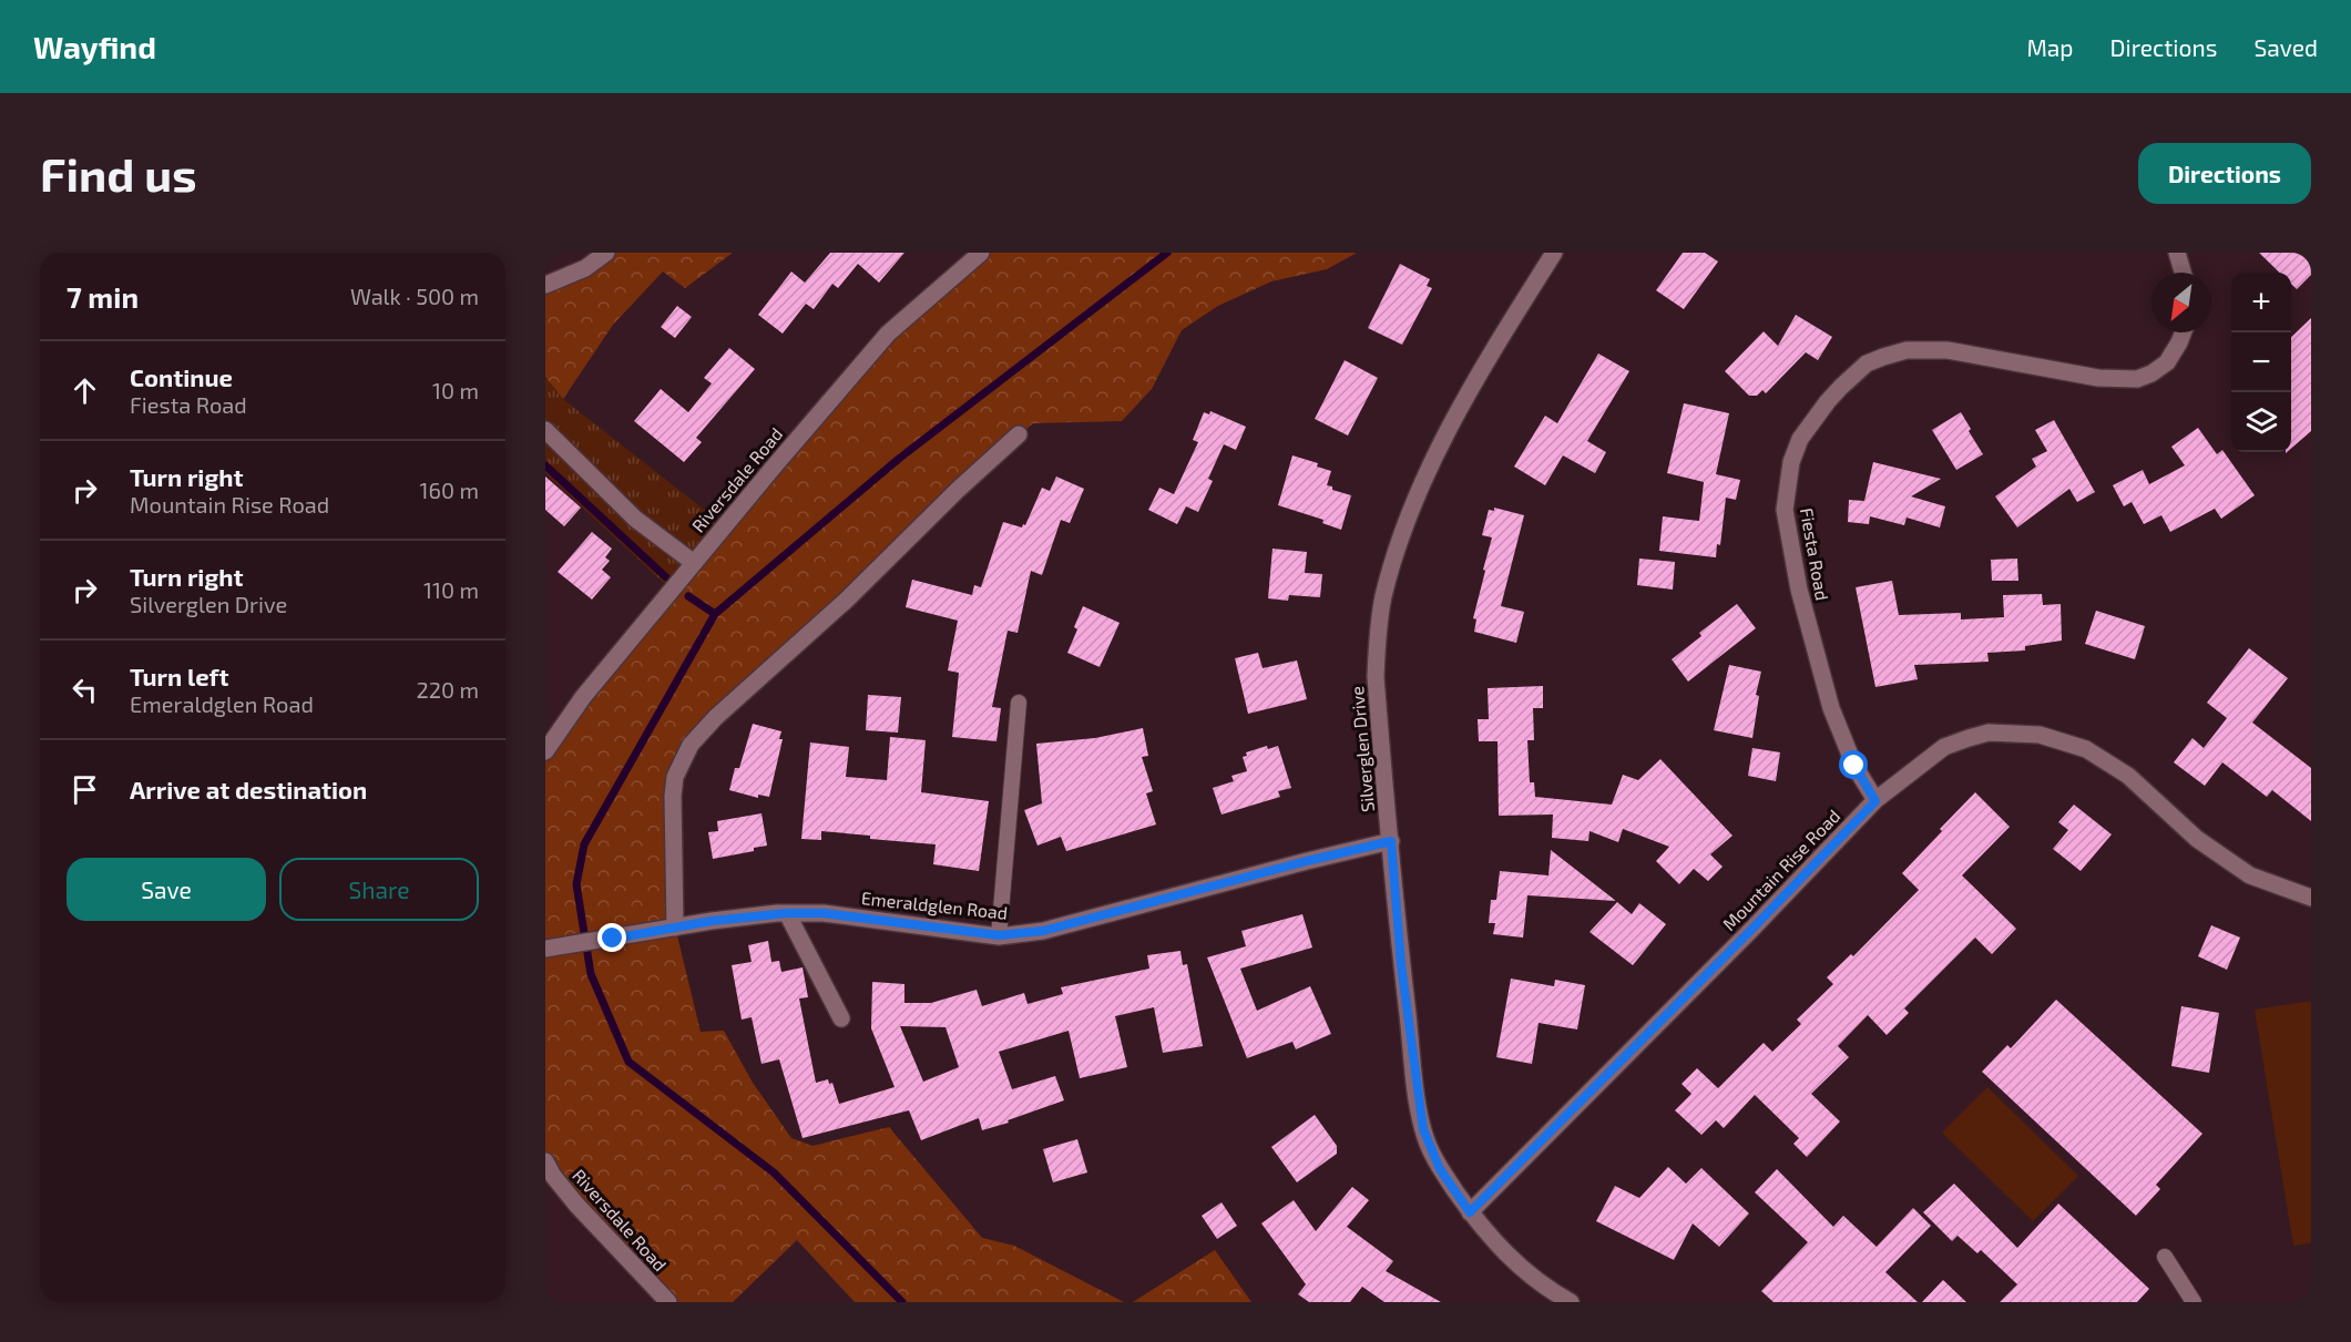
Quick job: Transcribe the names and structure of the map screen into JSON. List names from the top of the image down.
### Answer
{
  "streets": {
    "street": [
      "Riversdale Road",
      "Fiesta Road",
      "Silverglen Drive",
      "Mountain Rise Road",
      "Emeraldglen Road"
    ]
  },
  "crossings": [
    ["Fiesta Road", "Mountain Rise Road"],
    ["Silverglen Drive", "Mountain Rise Road"],
    ["Silverglen Drive", "Emeraldglen Road"]
  ],
  "north": "bottom left",
  "page": {
    "header": "Wayfind",
    "nav": ["Map", "Directions", "Saved"],
    "buttons": [
      "Directions",
      ["Save", "Share"]
    ],
    "title": "Find us",
    "heading": ["7 min", "Walk · 500 m"],
    "map_buttons": ["+", "−"],
    "list": [
      ["Continue", "Fiesta Road", "10 m"],
      ["Turn right", "Mountain Rise Road", "160 m"],
      ["Turn right", "Silverglen Drive", "110 m"],
      ["Turn left", "Emeraldglen Road", "220 m"],
      "Arrive at destination"
    ]
  }
}
